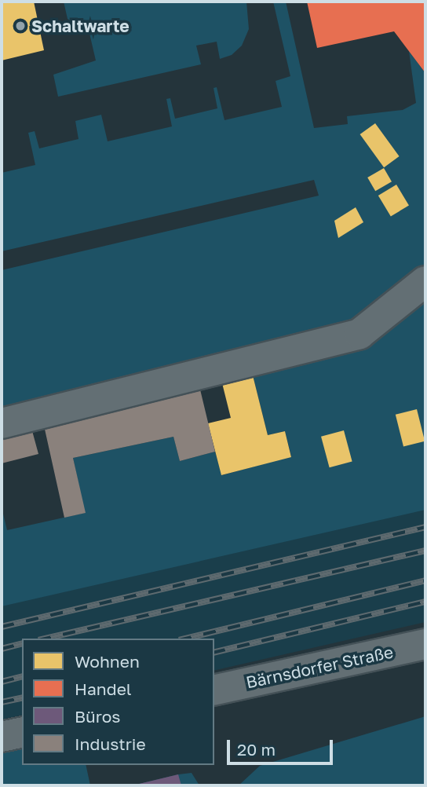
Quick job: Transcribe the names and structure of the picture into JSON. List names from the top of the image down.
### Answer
{
  "streets": {
    "street": ["Bärnsdorfer Straße"]
  },
  "places": ["Schaltwarte"],
  "legend": [
    "Wohnen",
    "Handel",
    "Büros",
    "Industrie"
  ],
  "scale_bar": "20 m"
}
